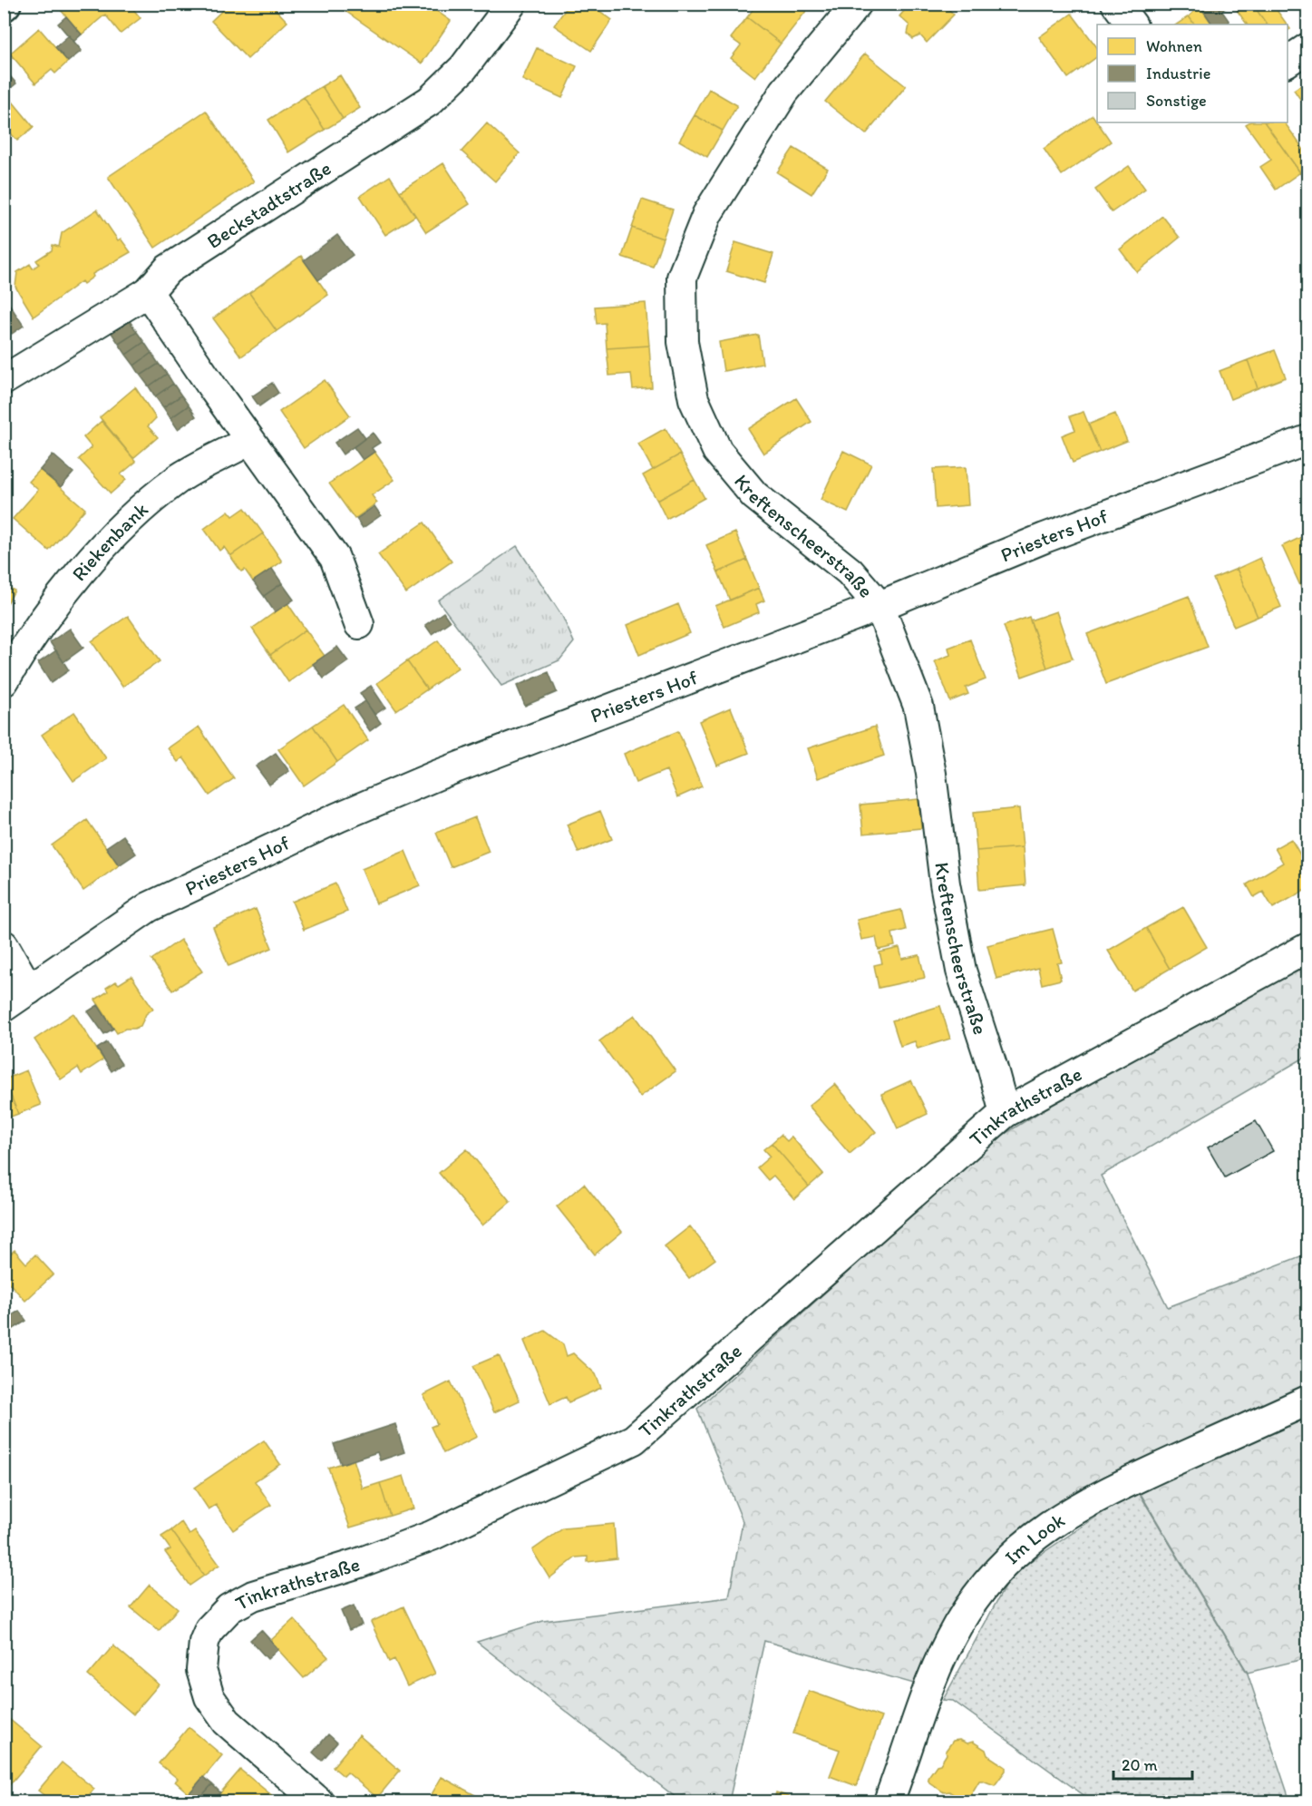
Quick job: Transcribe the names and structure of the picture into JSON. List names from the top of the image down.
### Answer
{
  "streets": {
    "street": [
      "Beckstadtstraße",
      "Kreftenscheerstraße",
      "Priesters Hof",
      "Riekenbank",
      "Tinkrathstraße",
      "Im Look"
    ]
  },
  "crossings": [
    ["Kreftenscheerstraße", "Priesters Hof"],
    ["Kreftenscheerstraße", "Tinkrathstraße"]
  ],
  "legend": ["Wohnen", "Industrie", "Sonstige"],
  "scale_bar": "20 m"
}
